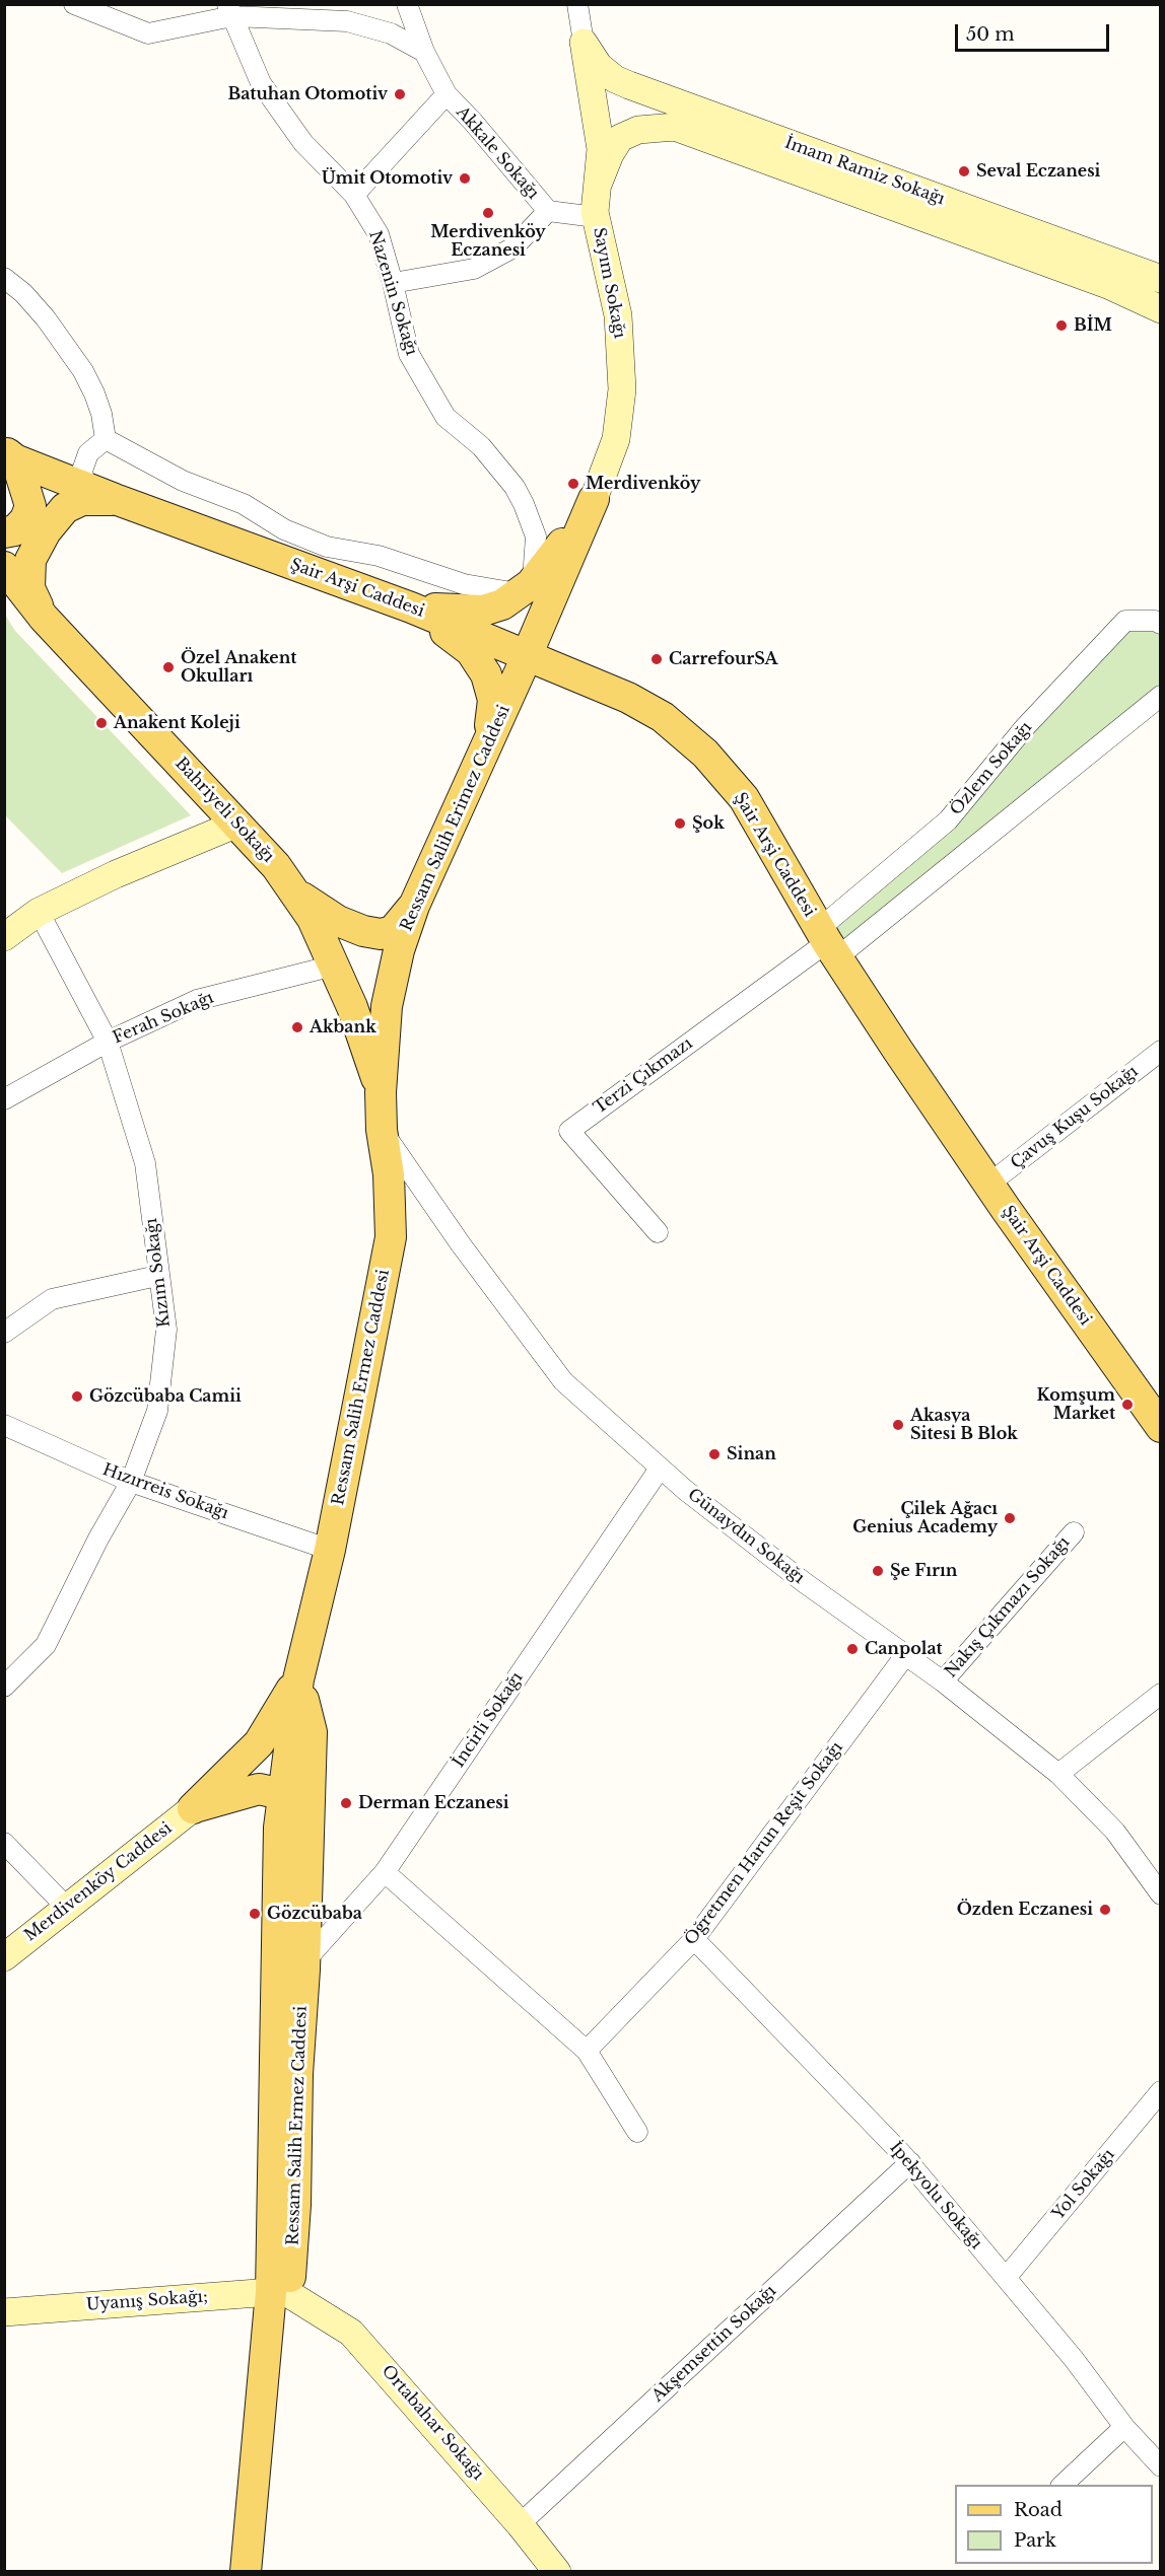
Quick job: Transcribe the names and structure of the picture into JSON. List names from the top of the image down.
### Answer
{
  "streets": {
    "main road": [
      "Sayım Sokağı",
      "Şair Arşi Caddesi",
      "Bahriyeli Sokağı",
      "Ressam Salih Erimez Caddesi",
      "Ressam Salih Ermez Caddesi"
    ],
    "street": [
      "Akkale Sokağı",
      "İmam Ramiz Sokağı",
      "Nazenin Sokağı",
      "Özlem Sokağı",
      "Ferah Sokağı",
      "Terzi Çıkmazı",
      "Çavuş Kuşu Sokağı",
      "Kızım Sokağı",
      "Hızırreis Sokağı",
      "Günaydın Sokağı",
      "Nakış Çıkmazı Sokağı",
      "İncirli Sokağı",
      "Öğretmen Harun Reşit Sokağı",
      "Merdivenköy Caddesi",
      "Yol Sokağı",
      "İpekyolu Sokağı",
      "Uyanış Sokağı;",
      "Akşemsettin Sokağı",
      "Ortabahar Sokağı"
    ]
  },
  "crossings": [
    ["Akkale Sokağı", "Sayım Sokağı"],
    ["Akkale Sokağı", "Nazenin Sokağı"],
    ["İmam Ramiz Sokağı", "Sayım Sokağı"],
    ["Sayım Sokağı", "Şair Arşi Caddesi"],
    ["Sayım Sokağı", "Ressam Salih Erimez Caddesi"],
    ["Nazenin Sokağı", "Şair Arşi Caddesi"],
    ["Şair Arşi Caddesi", "Özlem Sokağı"],
    ["Şair Arşi Caddesi", "Ressam Salih Erimez Caddesi"],
    ["Şair Arşi Caddesi", "Terzi Çıkmazı"],
    ["Şair Arşi Caddesi", "Çavuş Kuşu Sokağı"],
    ["Özlem Sokağı", "Terzi Çıkmazı"],
    ["Bahriyeli Sokağı", "Ressam Salih Erimez Caddesi"],
    ["Bahriyeli Sokağı", "Ferah Sokağı"],
    ["Bahriyeli Sokağı", "Ressam Salih Ermez Caddesi"],
    ["Ressam Salih Erimez Caddesi", "Ressam Salih Ermez Caddesi"],
    ["Ferah Sokağı", "Kızım Sokağı"],
    ["Kızım Sokağı", "Hızırreis Sokağı"],
    ["Ressam Salih Ermez Caddesi", "Hızırreis Sokağı"],
    ["Ressam Salih Ermez Caddesi", "Günaydın Sokağı"],
    ["Ressam Salih Ermez Caddesi", "İncirli Sokağı"],
    ["Ressam Salih Ermez Caddesi", "Uyanış Sokağı;"],
    ["Ressam Salih Ermez Caddesi", "Ortabahar Sokağı"],
    ["Günaydın Sokağı", "Nakış Çıkmazı Sokağı"],
    ["Günaydın Sokağı", "İncirli Sokağı"],
    ["Günaydın Sokağı", "Öğretmen Harun Reşit Sokağı"],
    ["Öğretmen Harun Reşit Sokağı", "İpekyolu Sokağı"],
    ["Yol Sokağı", "İpekyolu Sokağı"],
    ["İpekyolu Sokağı", "Akşemsettin Sokağı"],
    ["Uyanış Sokağı;", "Ortabahar Sokağı"],
    ["Akşemsettin Sokağı", "Ortabahar Sokağı"]
  ],
  "places": [
    "Batuhan Otomotiv",
    "Seval Eczanesi",
    "Ümit Otomotiv",
    "Merdivenköy Eczanesi",
    "BİM",
    "Merdivenköy",
    "CarrefourSA",
    "Özel Anakent Okulları",
    "Anakent Koleji",
    "Şok",
    "Akbank",
    "Gözcübaba Camii",
    "Komşum Market",
    "Akasya Sitesi B Blok",
    "Sinan",
    "Çilek Ağacı Genius Academy",
    "Şe Fırın",
    "Canpolat",
    "Derman Eczanesi",
    "Özden Eczanesi",
    "Gözcübaba"
  ],
  "legend": ["Road", "Park"],
  "scale_bar": "50 m"
}
